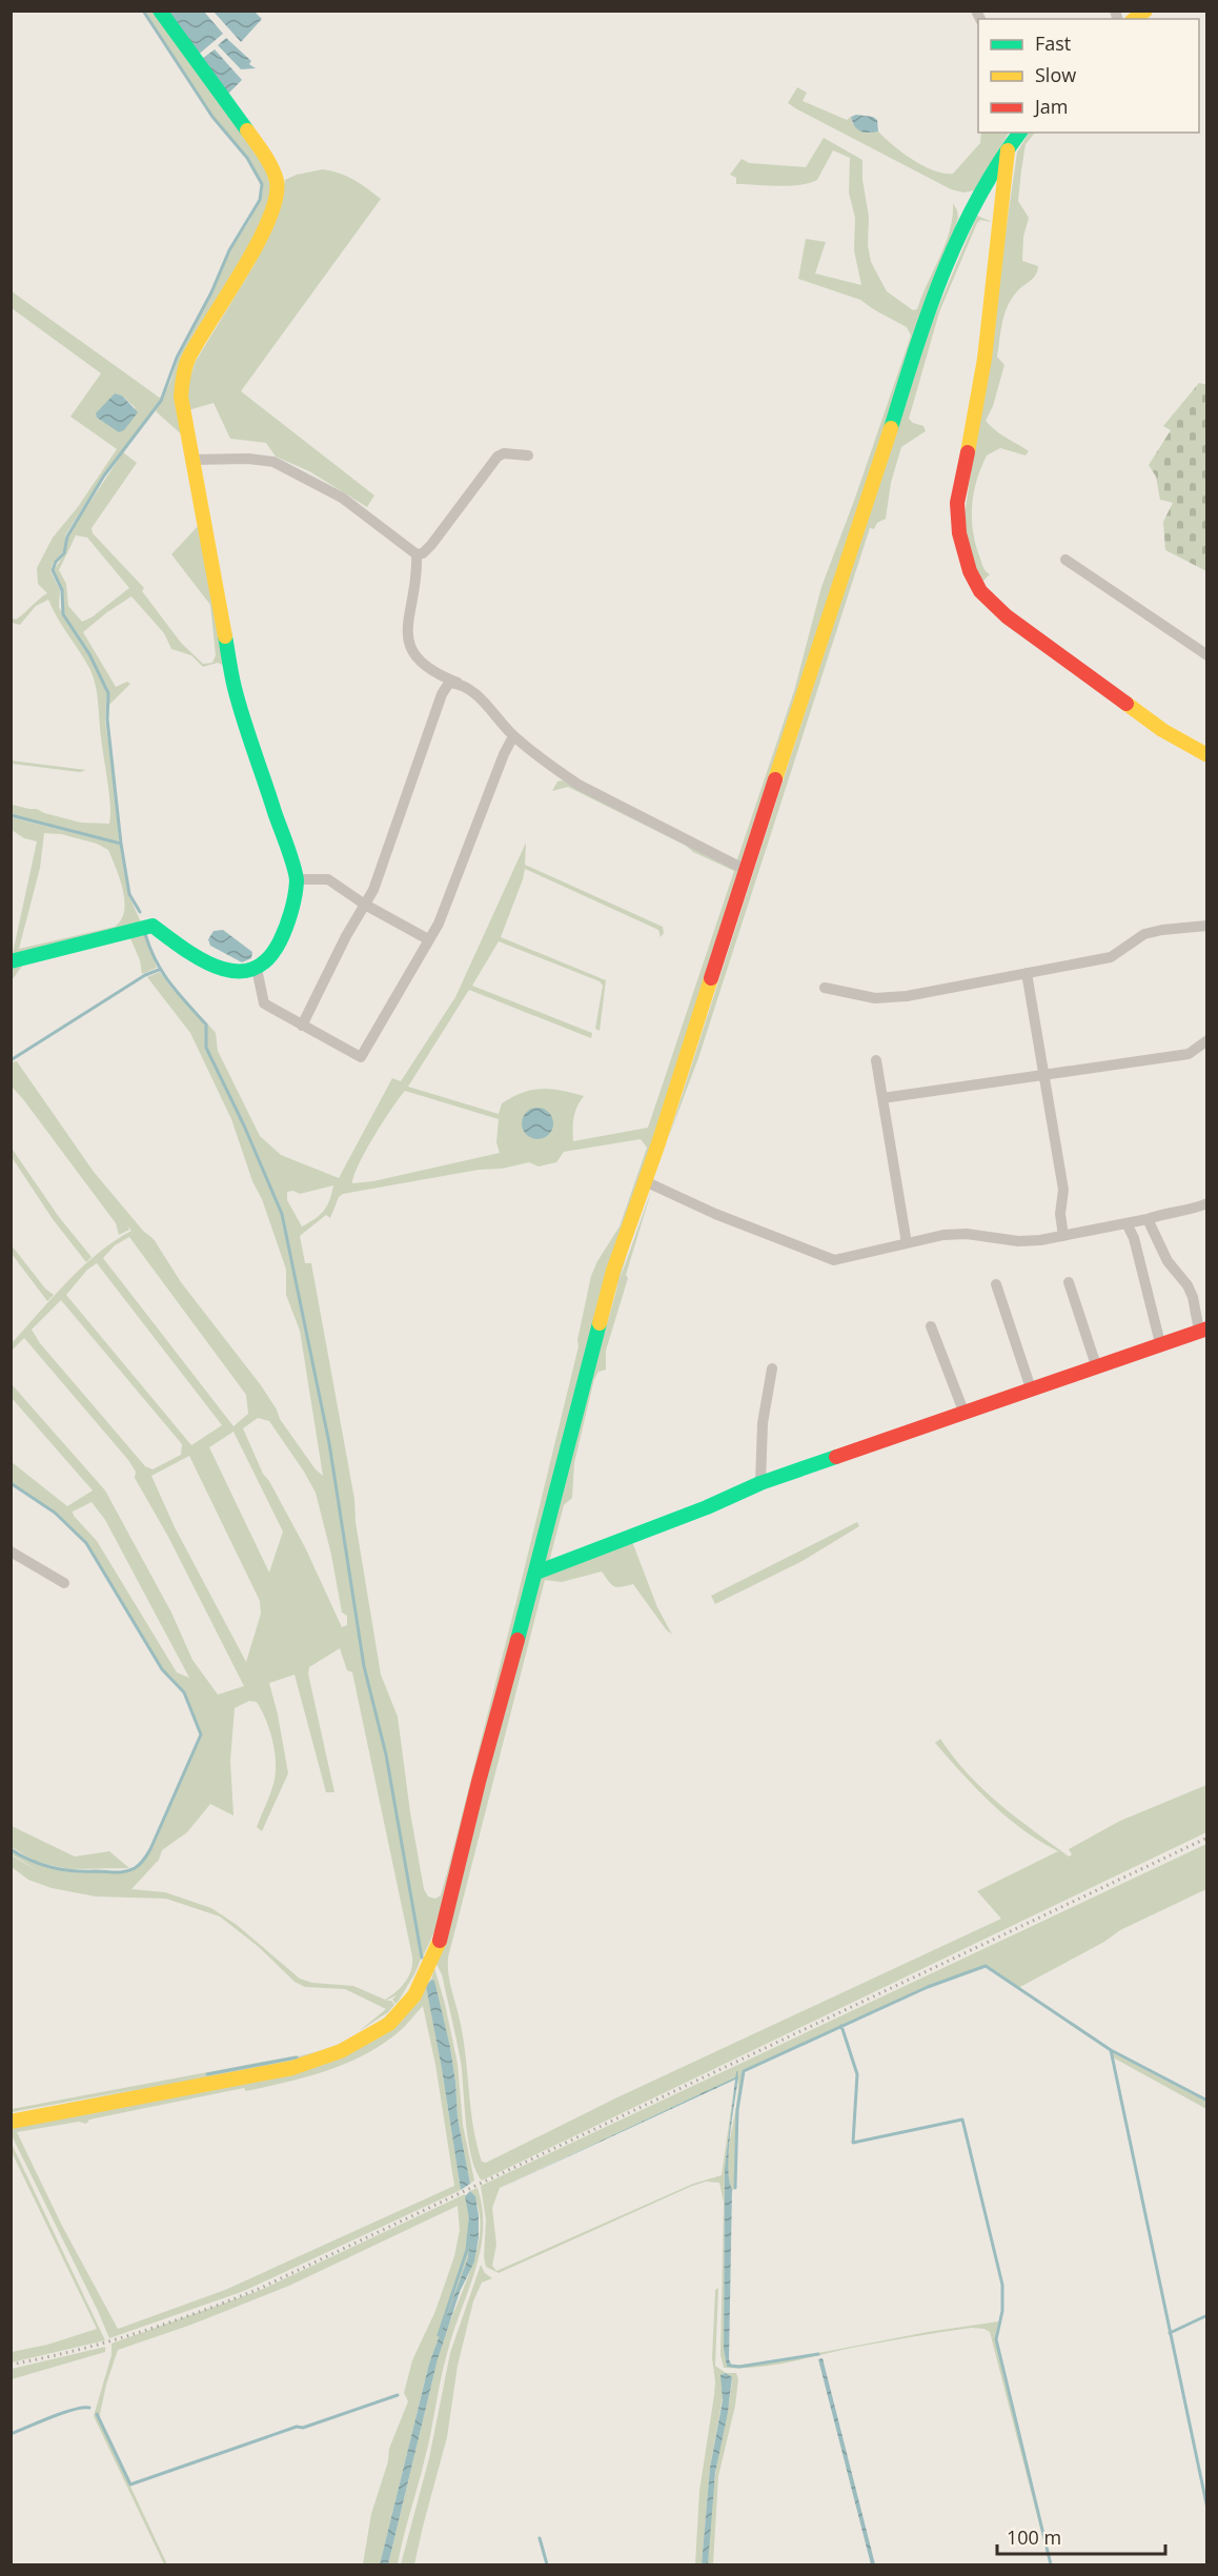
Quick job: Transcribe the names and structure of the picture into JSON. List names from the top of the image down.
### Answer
{
  "legend": ["Fast", "Slow", "Jam"],
  "scale_bar": "100 m"
}
